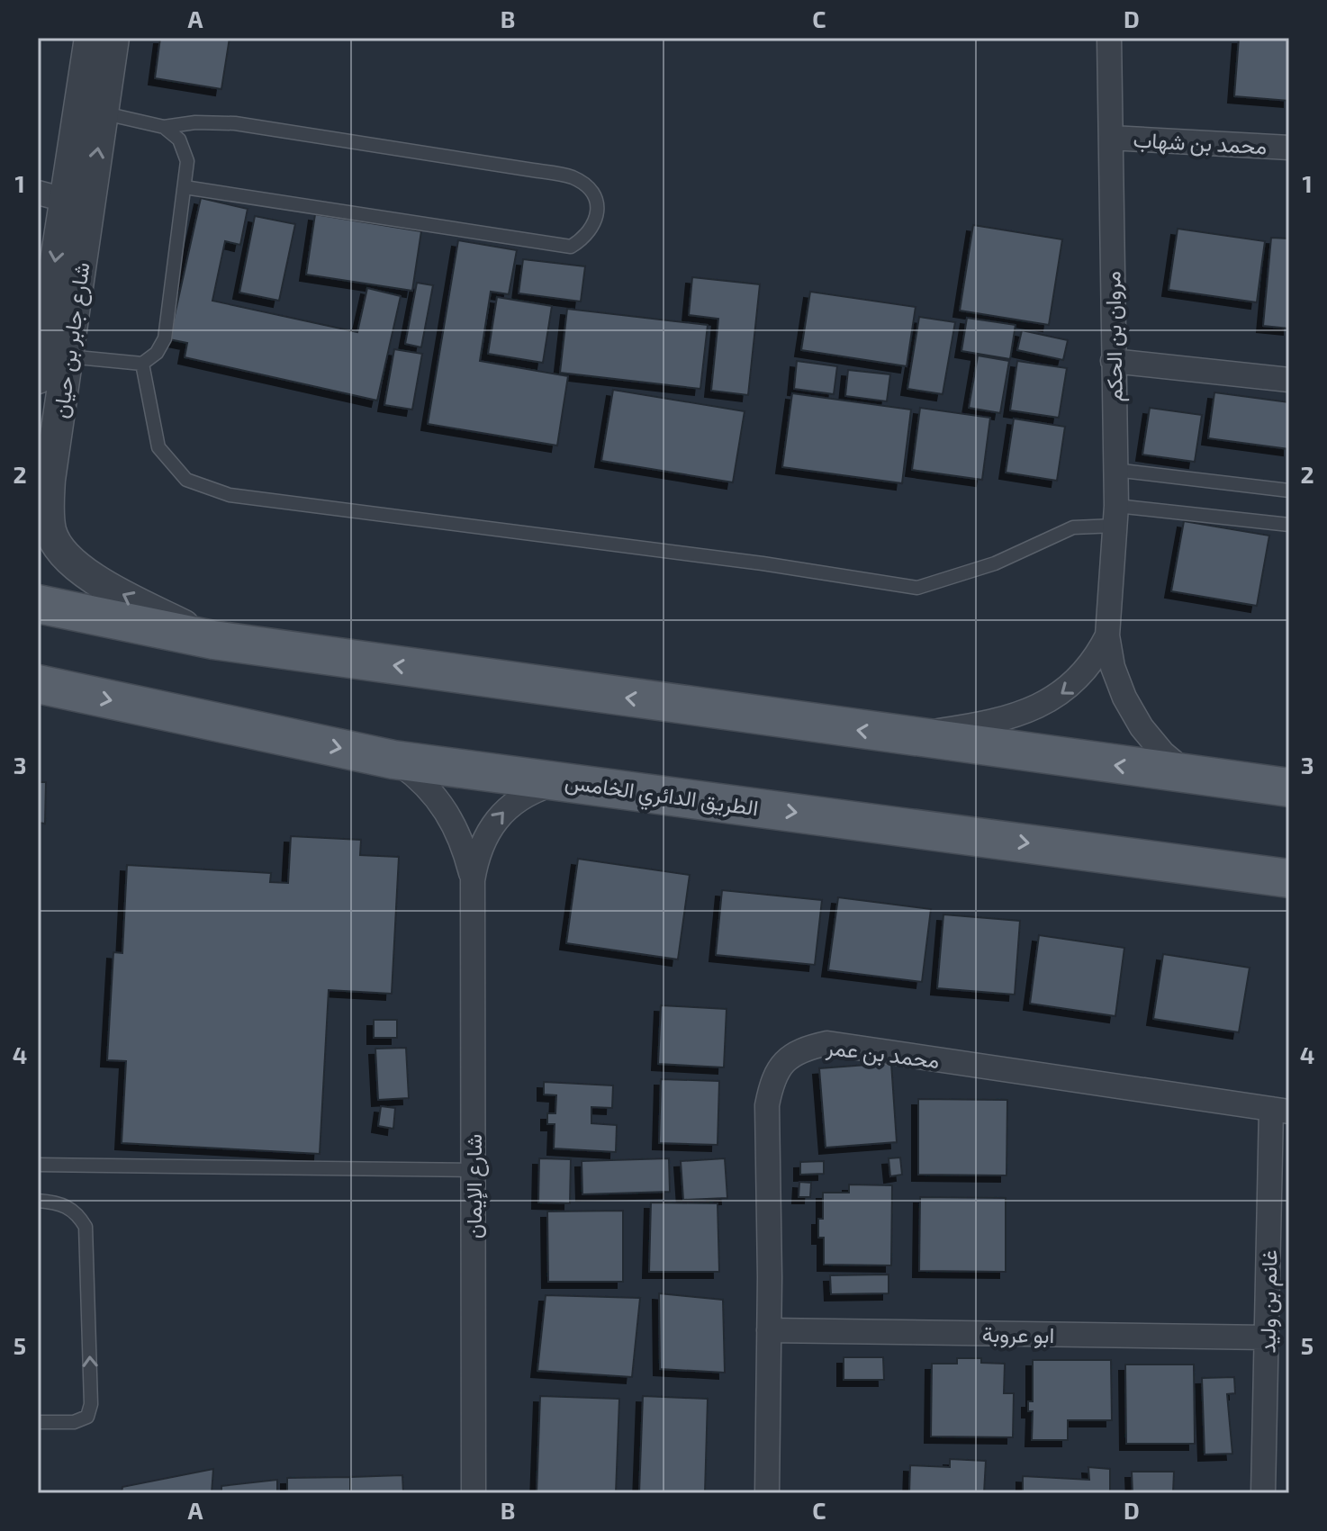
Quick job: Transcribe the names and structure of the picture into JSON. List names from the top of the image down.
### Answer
{
  "streets": {
    "main road": ["الطريق الدائري الخامس"],
    "street": [
      "محمد بن شهاب",
      "مروان بن الحكم",
      "شارع جابر بن حيان",
      "محمد بن عمر",
      "شارع الإيمان",
      "غانم بن وليد",
      "ابو عروبة"
    ]
  },
  "crossings": [
    ["محمد بن شهاب", "مروان بن الحكم"],
    ["الطريق الدائري الخامس", "شارع الإيمان"],
    ["محمد بن عمر", "غانم بن وليد"],
    ["محمد بن عمر", "ابو عروبة"],
    ["غانم بن وليد", "ابو عروبة"]
  ],
  "grid": {
    "columns": [
      "A",
      "B",
      "C",
      "D"
    ],
    "rows": [
      "1",
      "2",
      "3",
      "4",
      "5"
    ]
  }
}
